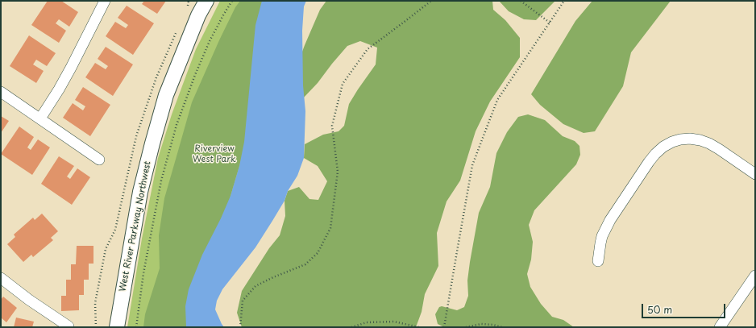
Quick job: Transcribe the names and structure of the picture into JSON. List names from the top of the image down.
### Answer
{
  "streets": {
    "main road": ["West River Parkway Northwest"]
  },
  "parks": ["Riverview West Park"],
  "scale_bar": "50 m"
}
